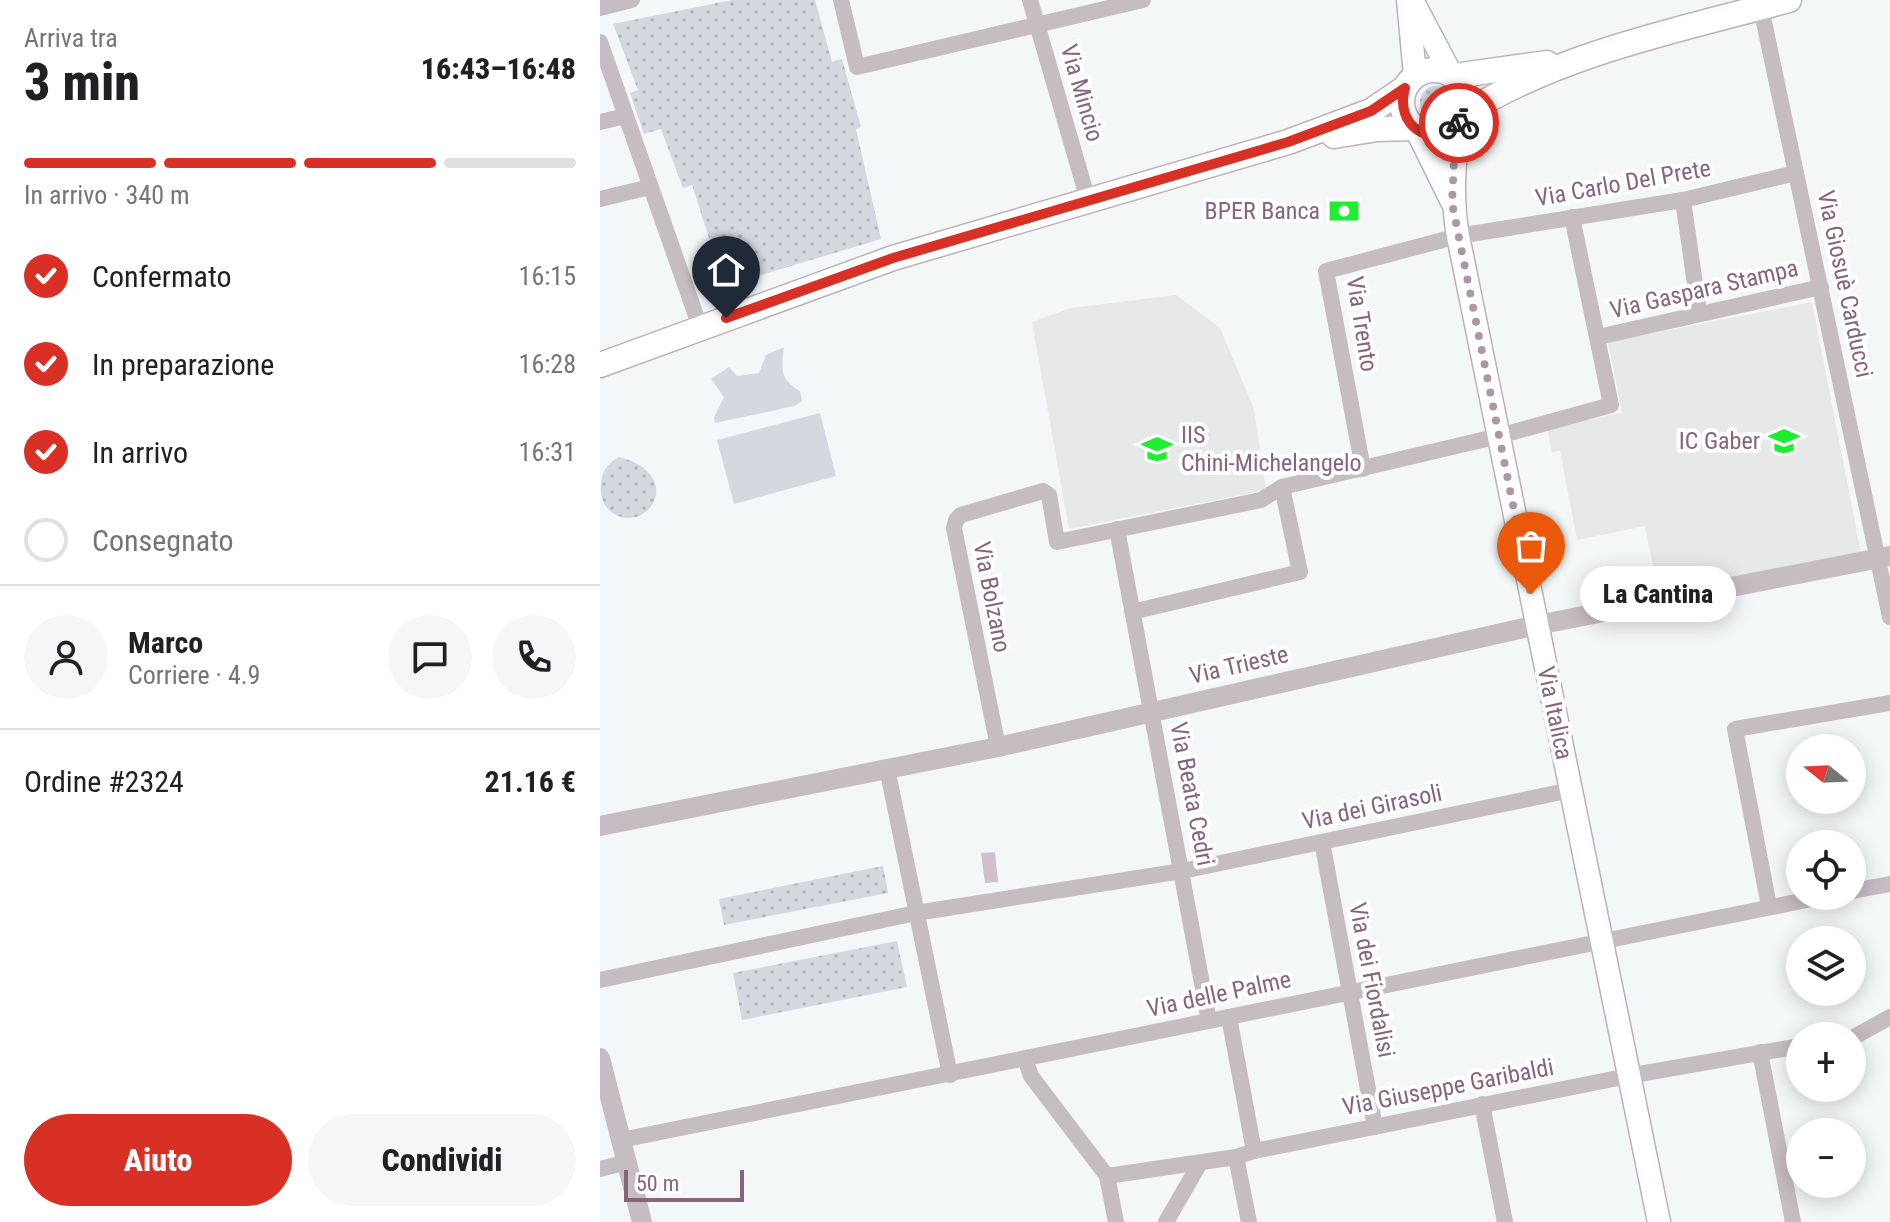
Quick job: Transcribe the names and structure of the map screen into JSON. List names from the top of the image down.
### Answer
{
  "streets": {
    "main road": ["Via Italica"],
    "street": [
      "Via Mincio",
      "Via Carlo Del Prete",
      "Via Giosuè Carducci",
      "Via Gaspara Stampa",
      "Via Trento",
      "Via Bolzano",
      "Via Trieste",
      "Via Beata Cedri",
      "Via dei Girasoli",
      "Via dei Fiordalisi",
      "Via delle Palme",
      "Via Giuseppe Garibaldi"
    ]
  },
  "crossings": [
    ["Via Carlo Del Prete", "Via Giosuè Carducci"],
    ["Via Carlo Del Prete", "Via Trento"],
    ["Via Carlo Del Prete", "Via Italica"],
    ["Via Giosuè Carducci", "Via Gaspara Stampa"],
    ["Via Giosuè Carducci", "Via Trieste"],
    ["Via Trento", "Via Italica"],
    ["Via Bolzano", "Via Trieste"],
    ["Via Bolzano", "Via Beata Cedri"],
    ["Via Trieste", "Via Italica"],
    ["Via Trieste", "Via Beata Cedri"],
    ["Via Italica", "Via dei Girasoli"],
    ["Via Italica", "Via delle Palme"],
    ["Via Italica", "Via Giuseppe Garibaldi"],
    ["Via Beata Cedri", "Via dei Girasoli"],
    ["Via Beata Cedri", "Via delle Palme"],
    ["Via dei Girasoli", "Via dei Fiordalisi"],
    ["Via dei Fiordalisi", "Via delle Palme"],
    ["Via dei Fiordalisi", "Via Giuseppe Garibaldi"]
  ],
  "places": {
    "bank": ["BPER Banca"],
    "school or university": ["IC Gaber", "IIS Chini-Michelangelo"],
    "other": ["La Cantina"]
  },
  "scale_bar": "50 m",
  "north": "left",
  "page": {
    "heading": ["3 min", "Arriva tra", "16:43–16:48"],
    "panel": [
      "Marco",
      "Corriere · 4.9",
      "Ordine #2324",
      "21.16 €"
    ],
    "bar": "In arrivo · 340 m",
    "list": [
      ["Confermato", "16:15"],
      ["In preparazione", "16:28"],
      ["In arrivo", "16:31"],
      "Consegnato"
    ],
    "bubble": "La Cantina",
    "map_buttons": ["+", "−"],
    "buttons": ["Aiuto", "Condividi"],
    "scale": "50 m"
  }
}
